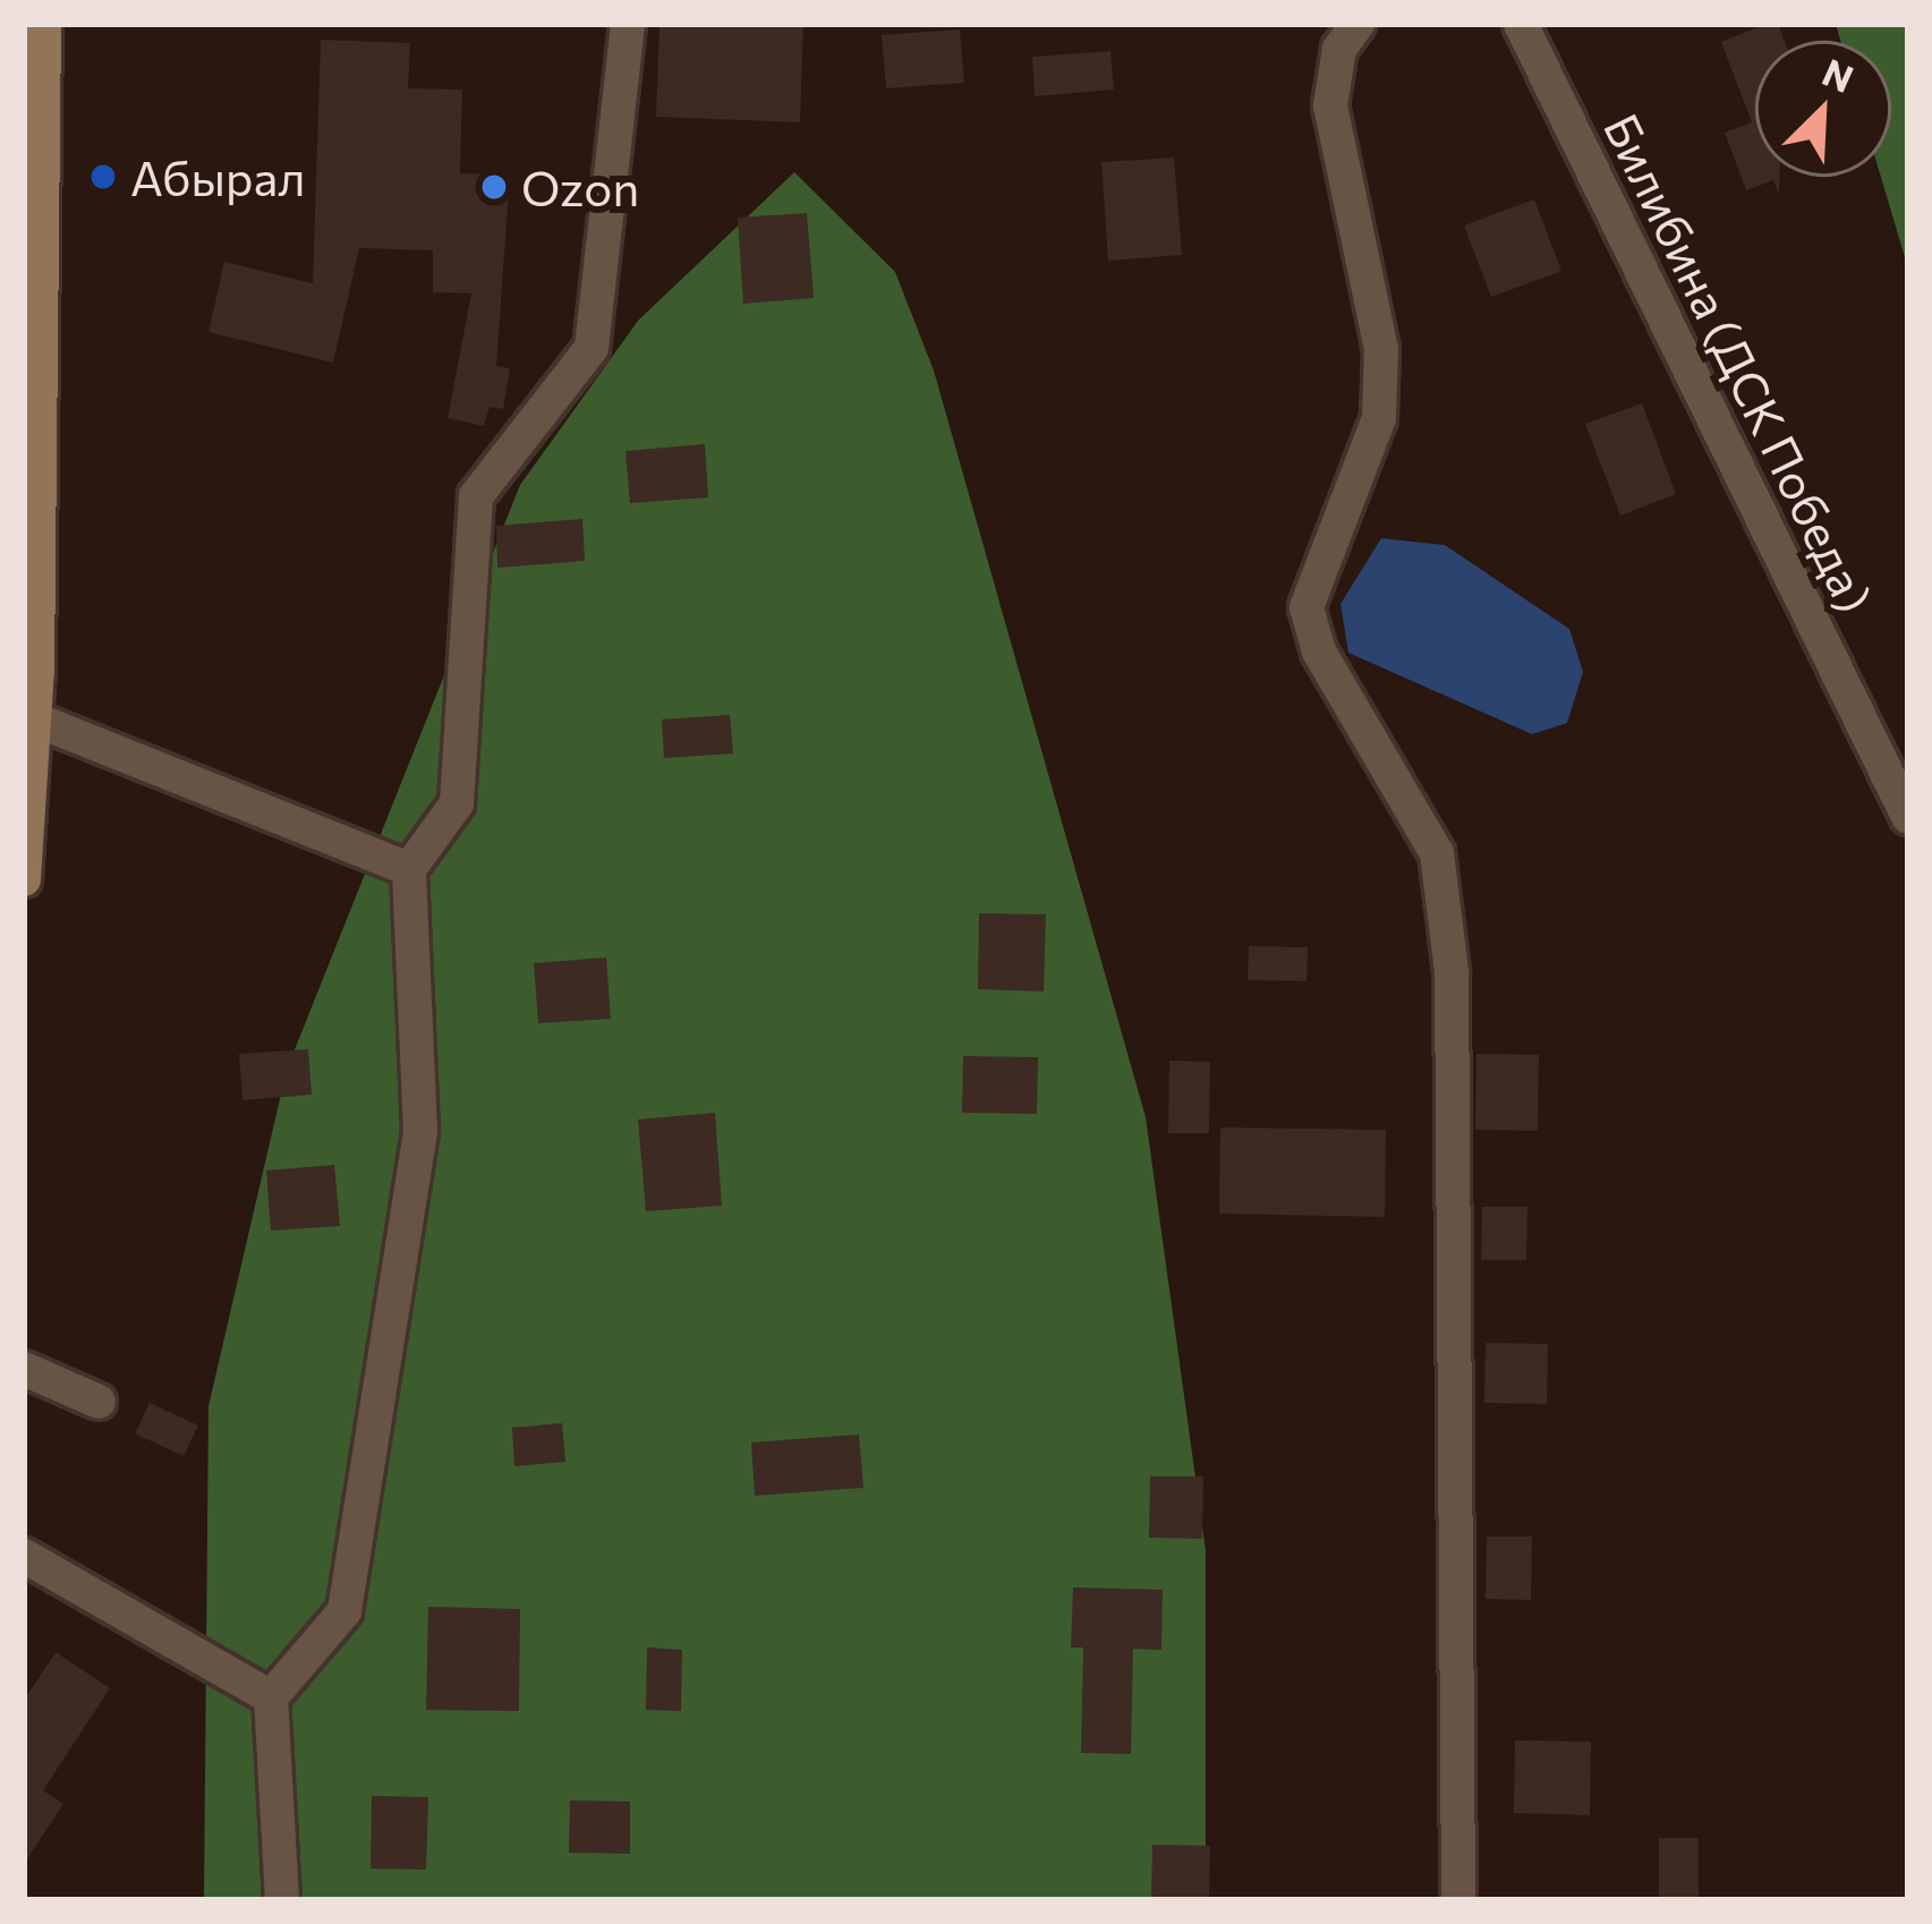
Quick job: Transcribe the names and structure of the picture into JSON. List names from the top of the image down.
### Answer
{
  "streets": {
    "street": ["Билибина (ДСК Победа)"]
  },
  "places": ["Абырал", "Ozon"],
  "north": "top right"
}
